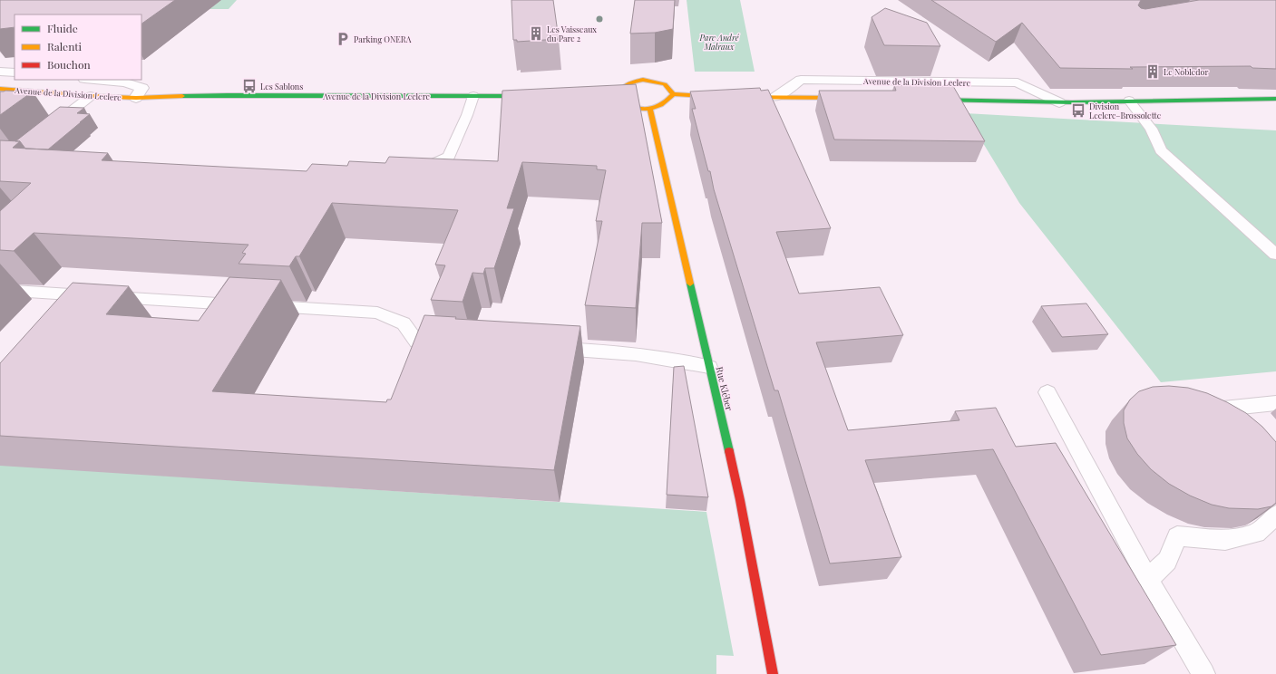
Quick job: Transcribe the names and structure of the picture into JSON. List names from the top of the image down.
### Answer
{
  "streets": {
    "street": ["Avenue de la Division Leclerc", "Rue Kléber"]
  },
  "parks": ["Parc André Malraux"],
  "places": {
    "building": ["Les Vaisseaux du Parc 2", "Le Nobledor"],
    "parking": ["Parking ONERA"],
    "bus stop": ["Les Sablons", "Division Leclerc–Brossolette"]
  },
  "legend": ["Fluide", "Ralenti", "Bouchon"]
}
